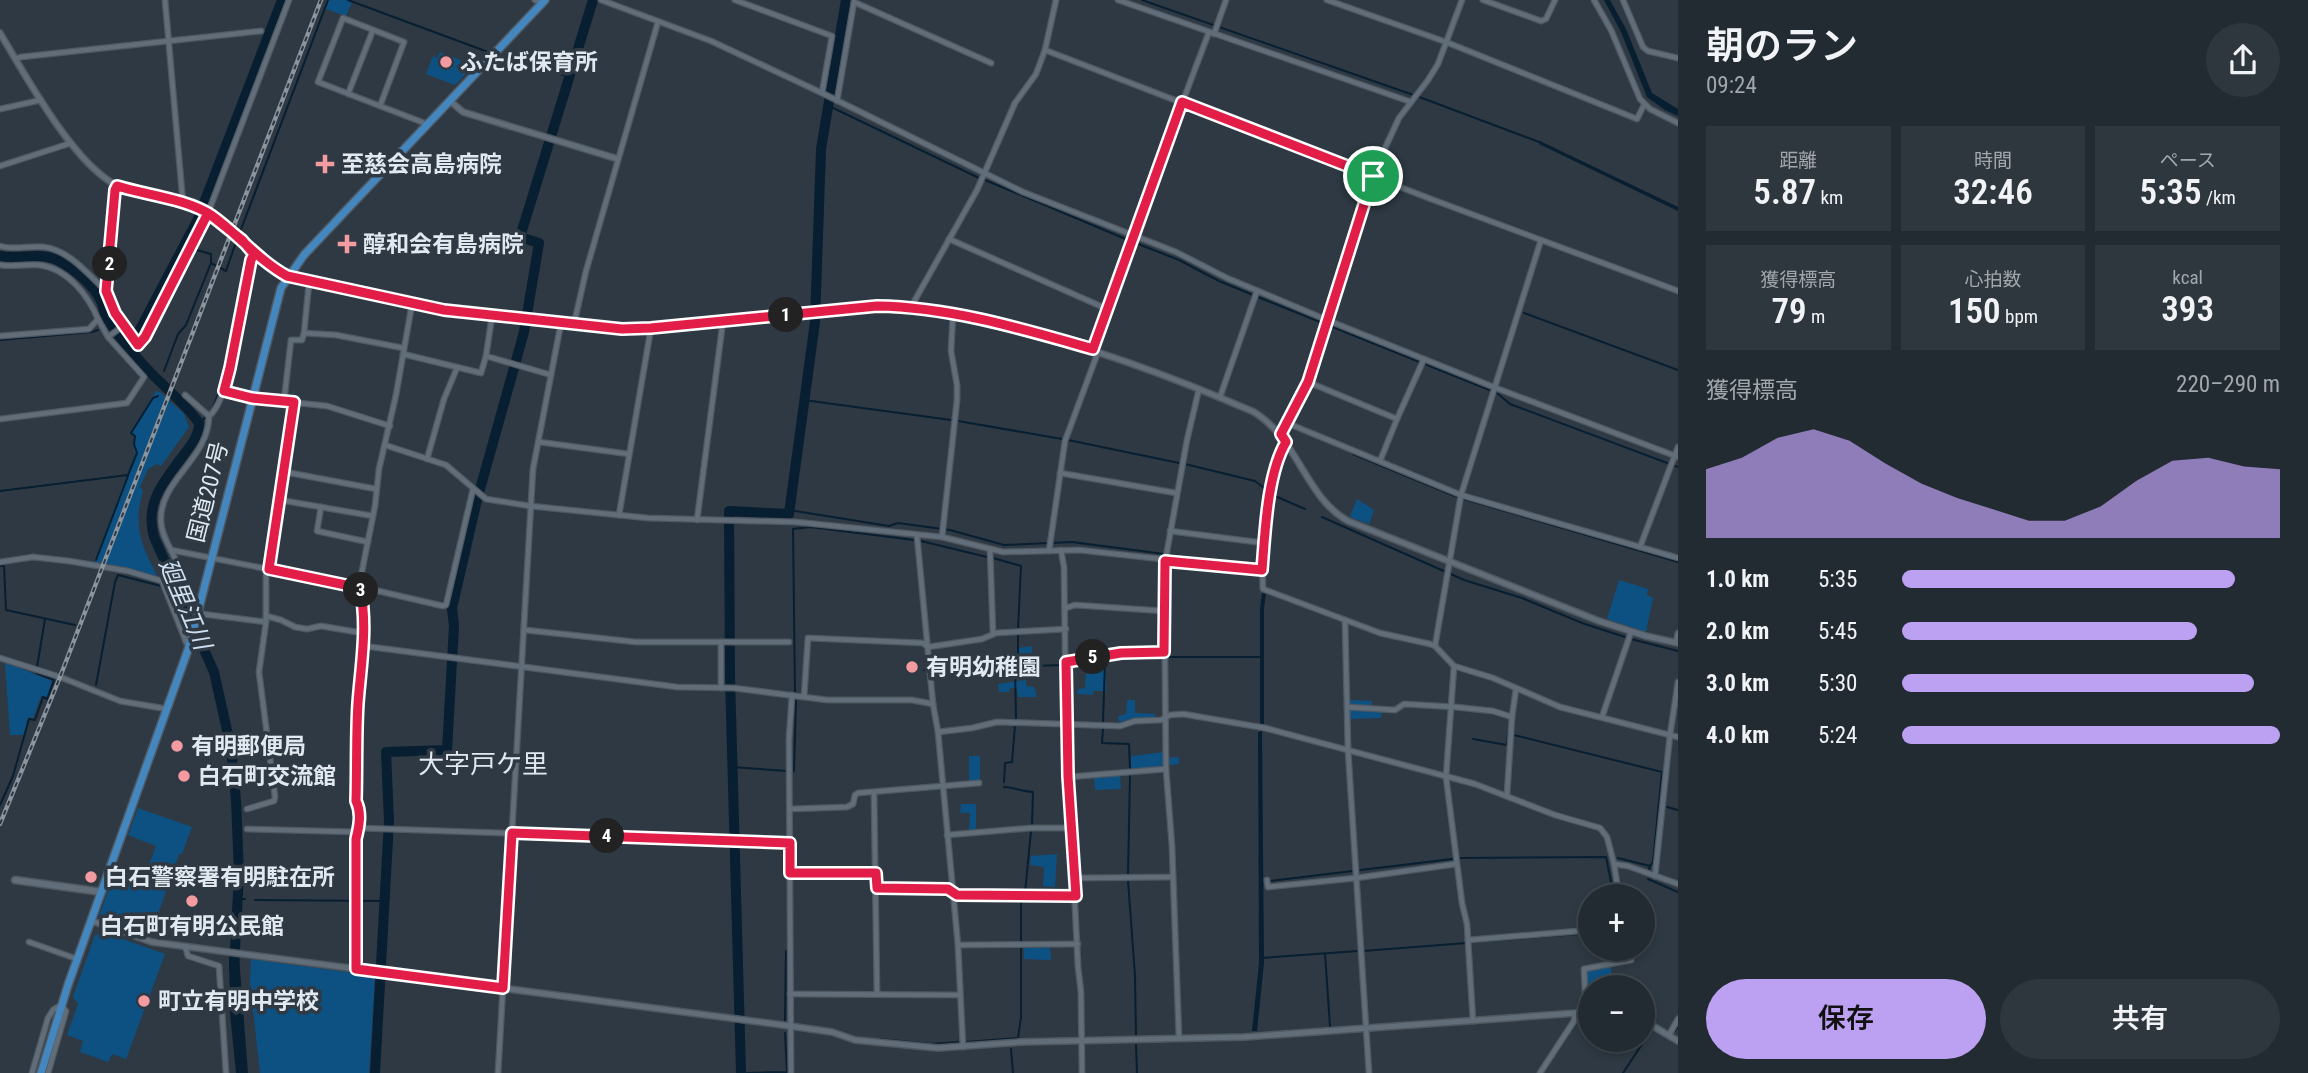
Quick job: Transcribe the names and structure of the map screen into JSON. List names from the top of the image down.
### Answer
{
  "streets": {
    "highway": ["国道207号"]
  },
  "districts": ["大字戸ケ里"],
  "water": ["廻里江川"],
  "places": {
    "other": [
      "ふたば保育所",
      "有明幼稚園",
      "有明郵便局",
      "白石町交流館",
      "白石警察署有明駐在所",
      "白石町有明公民館",
      "町立有明中学校"
    ],
    "health": ["至慈会高島病院", "醇和会有島病院"]
  },
  "page": {
    "heading": ["朝のラン", "09:24"],
    "stats": [
      ["距離", "5.87 km"],
      ["時間", "32:46"],
      ["ペース", "5:35 /km"],
      ["獲得標高", "79 m"],
      ["心拍数", "150 bpm"],
      ["kcal", "393"]
    ],
    "pins": [
      "2",
      "1",
      "3",
      "5",
      "4"
    ],
    "chart": ["獲得標高", "220–290 m"],
    "list": [
      {
        "name": "1.0 km",
        "note": "5:35"
      },
      {
        "name": "2.0 km",
        "note": "5:45"
      },
      {
        "name": "3.0 km",
        "note": "5:30"
      },
      {
        "name": "4.0 km",
        "note": "5:24"
      }
    ],
    "map_buttons": ["+", "−"],
    "buttons": ["保存", "共有"]
  }
}
